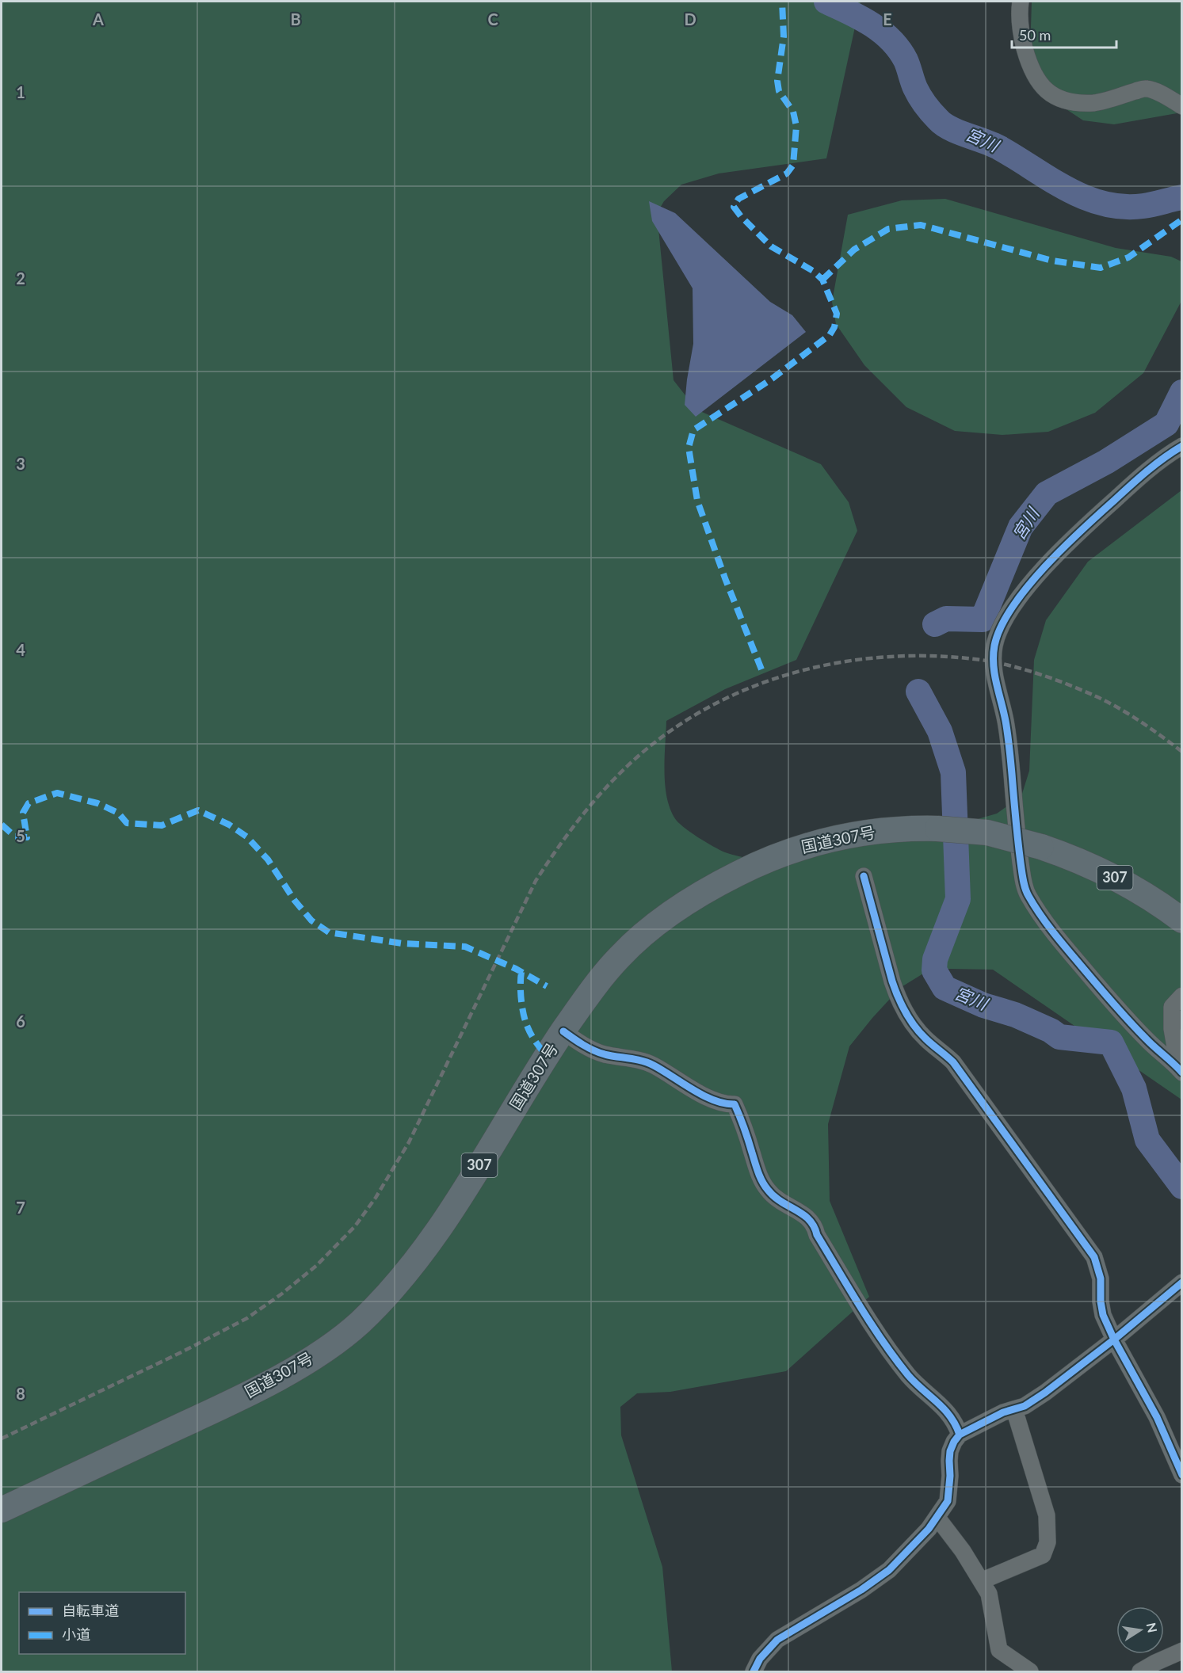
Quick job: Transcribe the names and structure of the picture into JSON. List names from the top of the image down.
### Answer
{
  "streets": {
    "highway": ["国道307号", "307"]
  },
  "water": ["宮川"],
  "legend": ["自転車道", "小道"],
  "scale_bar": "50 m",
  "north": "right",
  "grid": {
    "columns": [
      "A",
      "B",
      "C",
      "D",
      "E"
    ],
    "rows": [
      "1",
      "2",
      "3",
      "4",
      "5",
      "6",
      "7",
      "8"
    ]
  }
}
